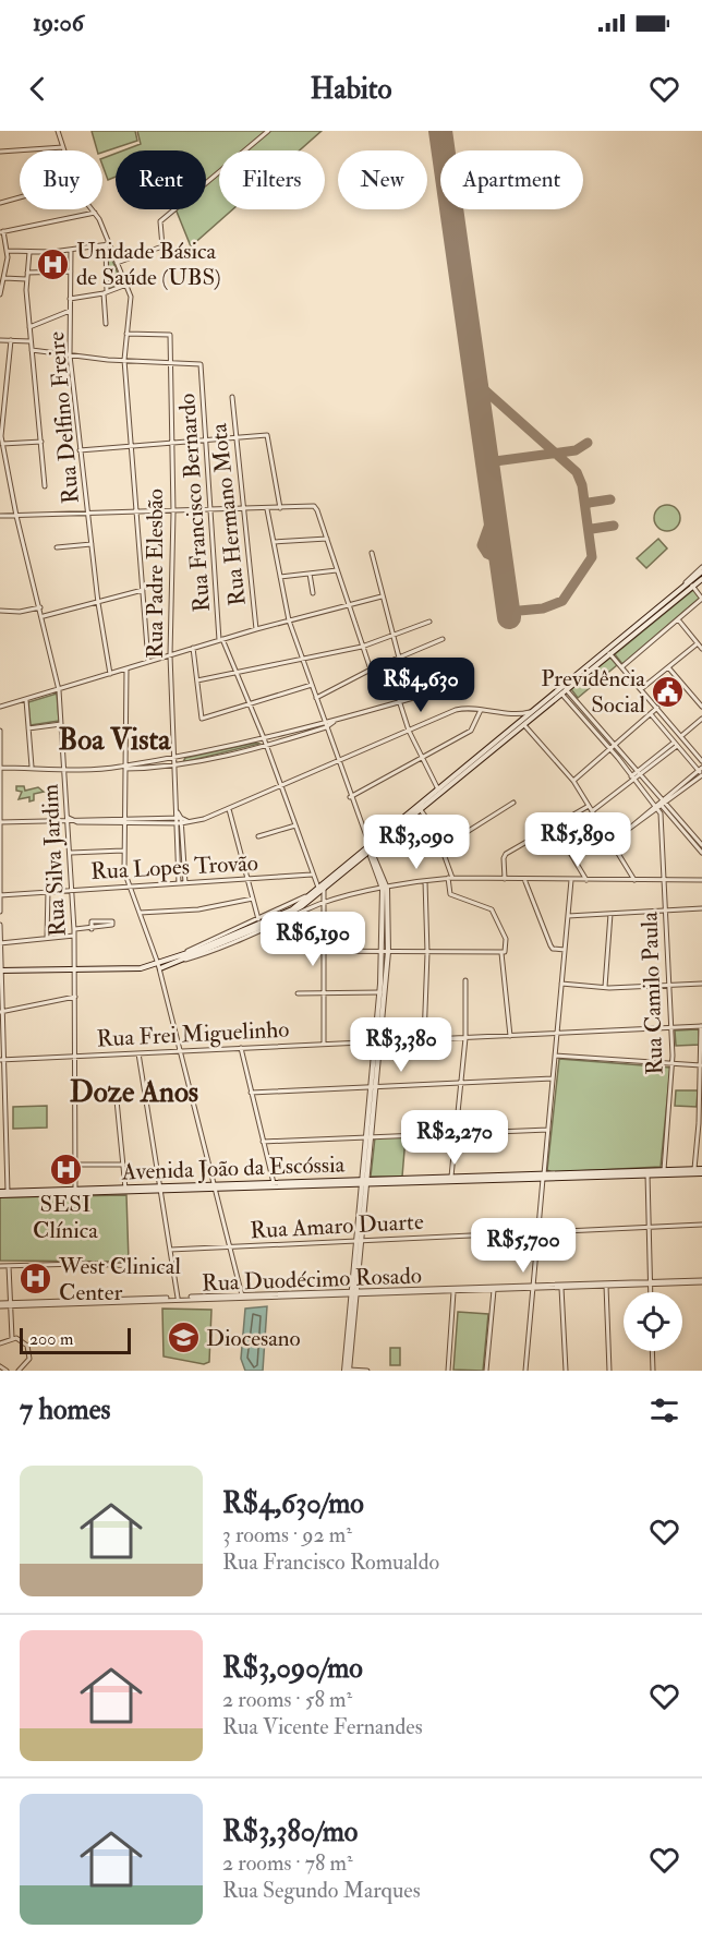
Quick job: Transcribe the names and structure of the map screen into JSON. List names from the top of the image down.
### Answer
{
  "streets": {
    "main road": ["Avenida João da Escóssia"],
    "street": [
      "Rua Delfino Freire",
      "Rua Francisco Bernardo",
      "Rua Hermano Mota",
      "Rua Padre Elesbão",
      "Rua Silva Jardim",
      "Rua Lopes Trovão",
      "Rua Camilo Paula",
      "Rua Frei Miguelinho",
      "Rua Amaro Duarte",
      "Rua Duodécimo Rosado"
    ]
  },
  "crossings": [
    ["Rua Francisco Bernardo", "Rua Padre Elesbão"],
    ["Rua Francisco Bernardo", "Rua Lopes Trovão"],
    ["Rua Francisco Bernardo", "Rua Frei Miguelinho"],
    ["Rua Padre Elesbão", "Rua Lopes Trovão"],
    ["Rua Silva Jardim", "Rua Lopes Trovão"],
    ["Rua Silva Jardim", "Rua Frei Miguelinho"],
    ["Rua Silva Jardim", "Avenida João da Escóssia"],
    ["Rua Camilo Paula", "Rua Frei Miguelinho"],
    ["Rua Camilo Paula", "Avenida João da Escóssia"]
  ],
  "districts": ["Boa Vista", "Doze Anos"],
  "places": {
    "hospital": ["Unidade Básica de Saúde (UBS)", "SESI Clínica", "West Clinical Center"],
    "public building": ["Previdência Social"],
    "school or university": ["Diocesano"]
  },
  "scale_bar": "200 m",
  "page": {
    "status": "19:06",
    "header": "Habito",
    "chip": [
      "Buy",
      "Rent",
      "Filters",
      "New",
      "Apartment"
    ],
    "price": [
      "R$4,630",
      "R$5,890",
      "R$3,090",
      "R$6,190",
      "R$3,380",
      "R$2,270",
      "R$5,700"
    ],
    "scale": "200 m",
    "heading": "7 homes",
    "list": [
      {
        "name": "R$4,630/mo",
        "note": "3 rooms · 92 m² · Rua Francisco Romualdo"
      },
      {
        "name": "R$3,090/mo",
        "note": "2 rooms · 58 m² · Rua Vicente Fernandes"
      },
      {
        "name": "R$3,380/mo",
        "note": "2 rooms · 78 m² · Rua Segundo Marques"
      }
    ]
  }
}
